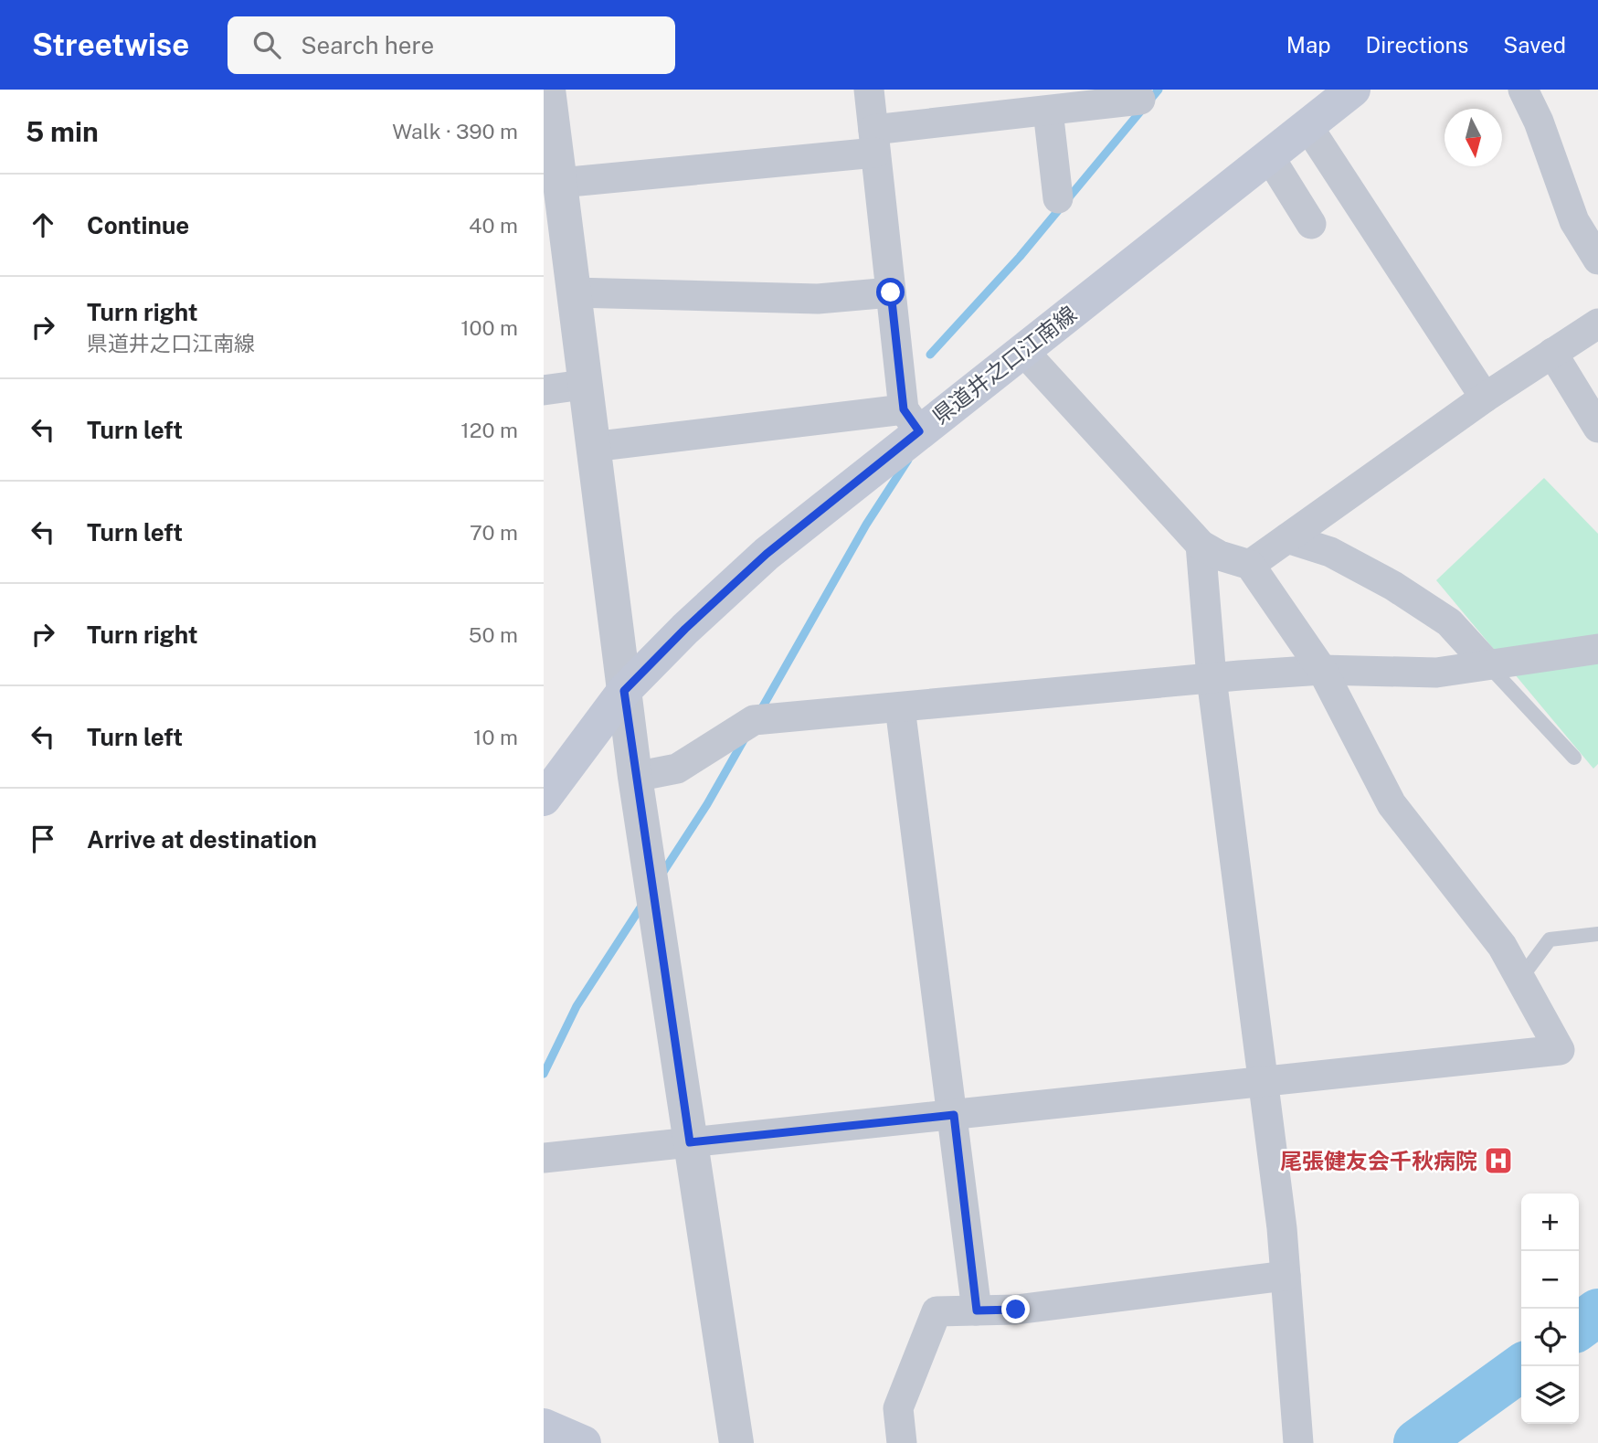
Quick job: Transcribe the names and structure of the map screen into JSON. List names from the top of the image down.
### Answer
{
  "streets": {
    "main road": ["県道井之口江南線"]
  },
  "places": {
    "hospital": ["尾張健友会千秋病院"]
  },
  "north": "bottom",
  "page": {
    "header": "Streetwise",
    "search": "Search here",
    "nav": ["Map", "Directions", "Saved"],
    "heading": ["5 min", "Walk · 390 m"],
    "list": [
      ["Continue", "40 m"],
      ["Turn right", "県道井之口江南線", "100 m"],
      ["Turn left", "120 m"],
      ["Turn left", "70 m"],
      ["Turn right", "50 m"],
      ["Turn left", "10 m"],
      "Arrive at destination"
    ],
    "map_buttons": ["+", "−"]
  }
}
